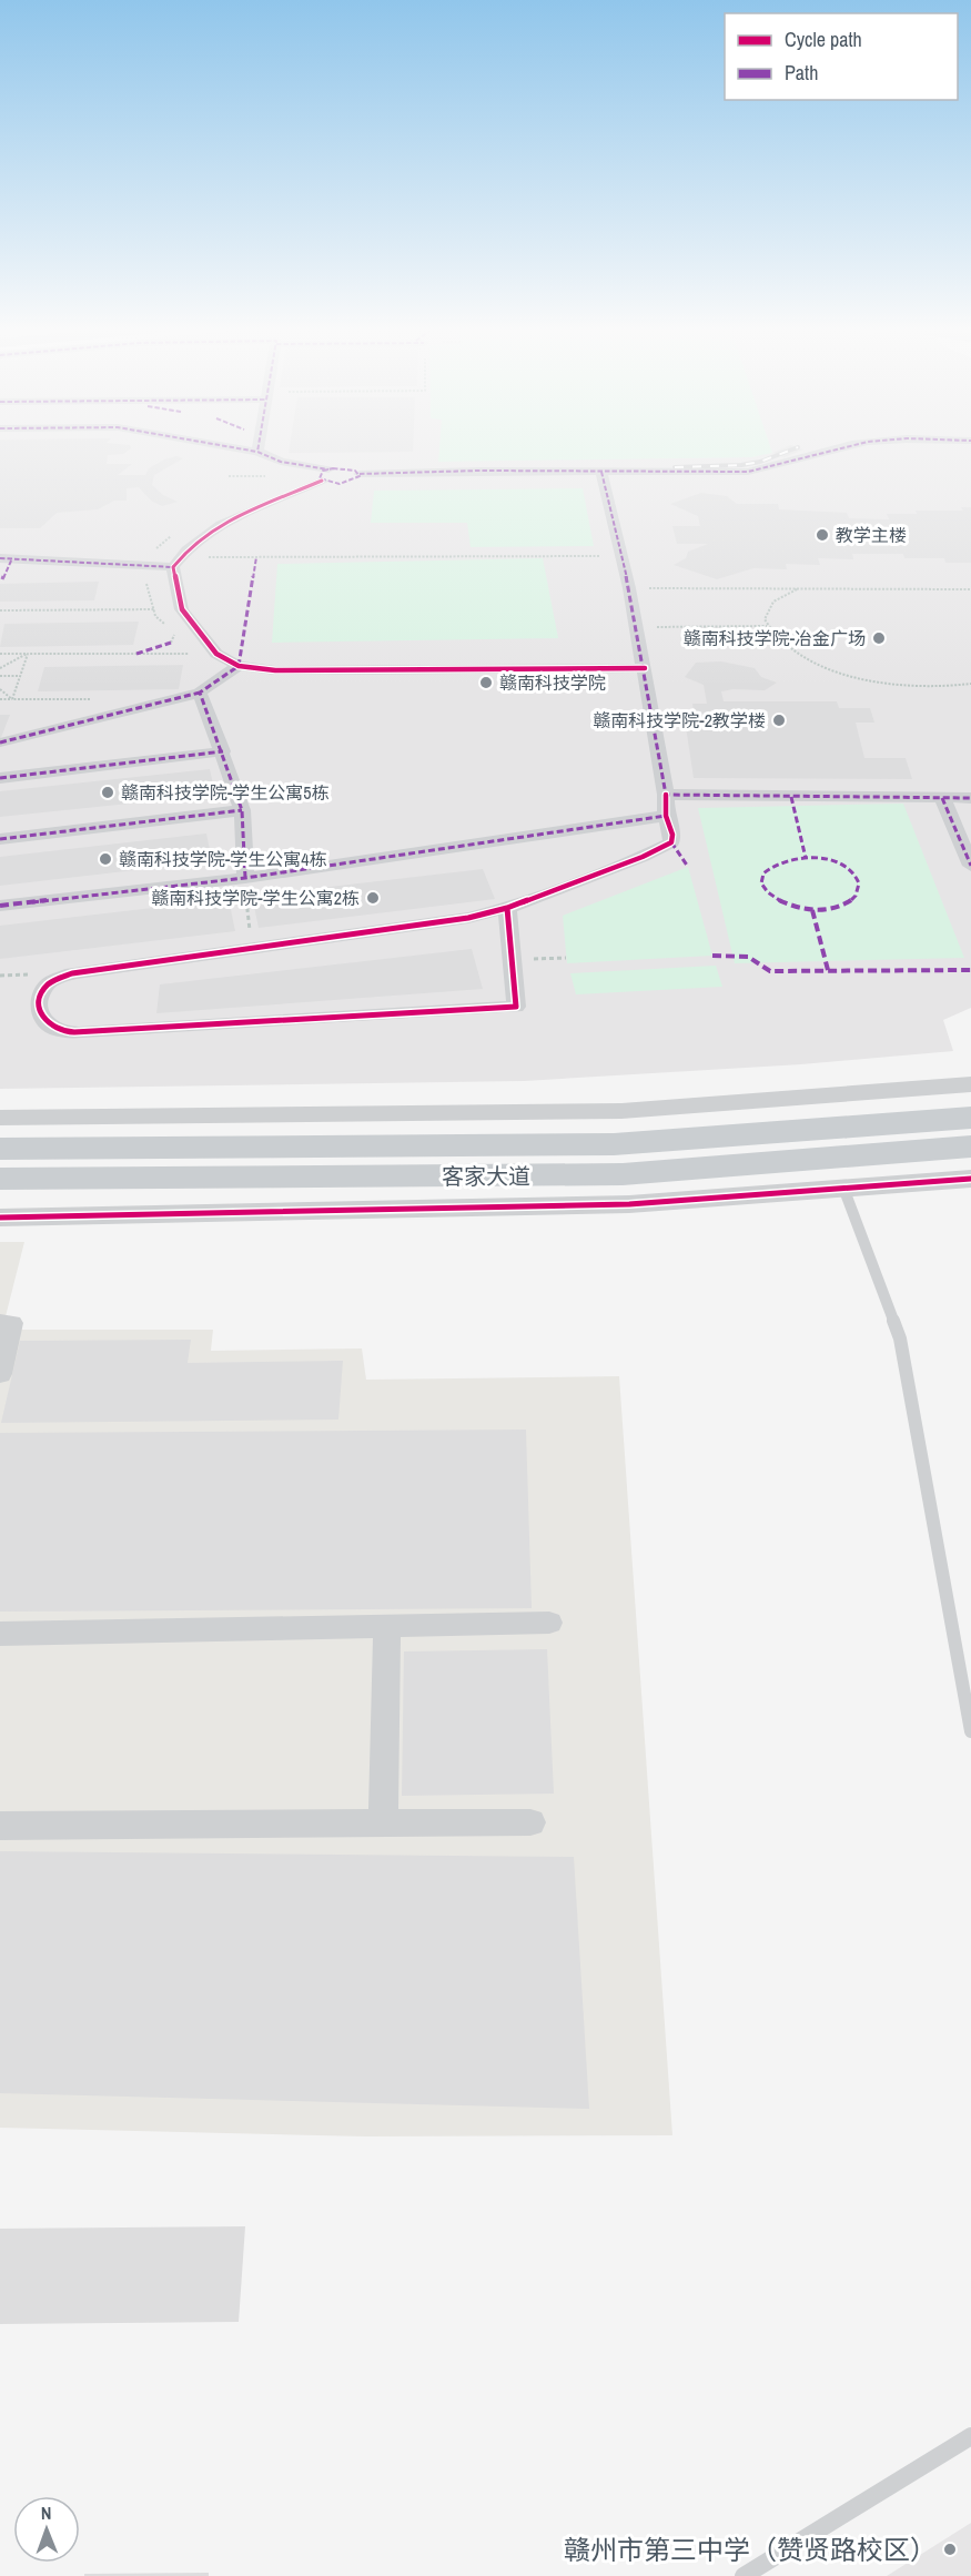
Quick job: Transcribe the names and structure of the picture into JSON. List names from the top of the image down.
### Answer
{
  "streets": {
    "main road": ["客家大道"]
  },
  "places": [
    "教学主楼",
    "赣南科技学院-冶金广场",
    "赣南科技学院",
    "赣南科技学院-2教学楼",
    "赣南科技学院-学生公寓5栋",
    "赣南科技学院-学生公寓4栋",
    "赣南科技学院-学生公寓2栋",
    "赣州市第三中学（赞贤路校区）"
  ],
  "legend": ["Cycle path", "Path"],
  "north": "top"
}
